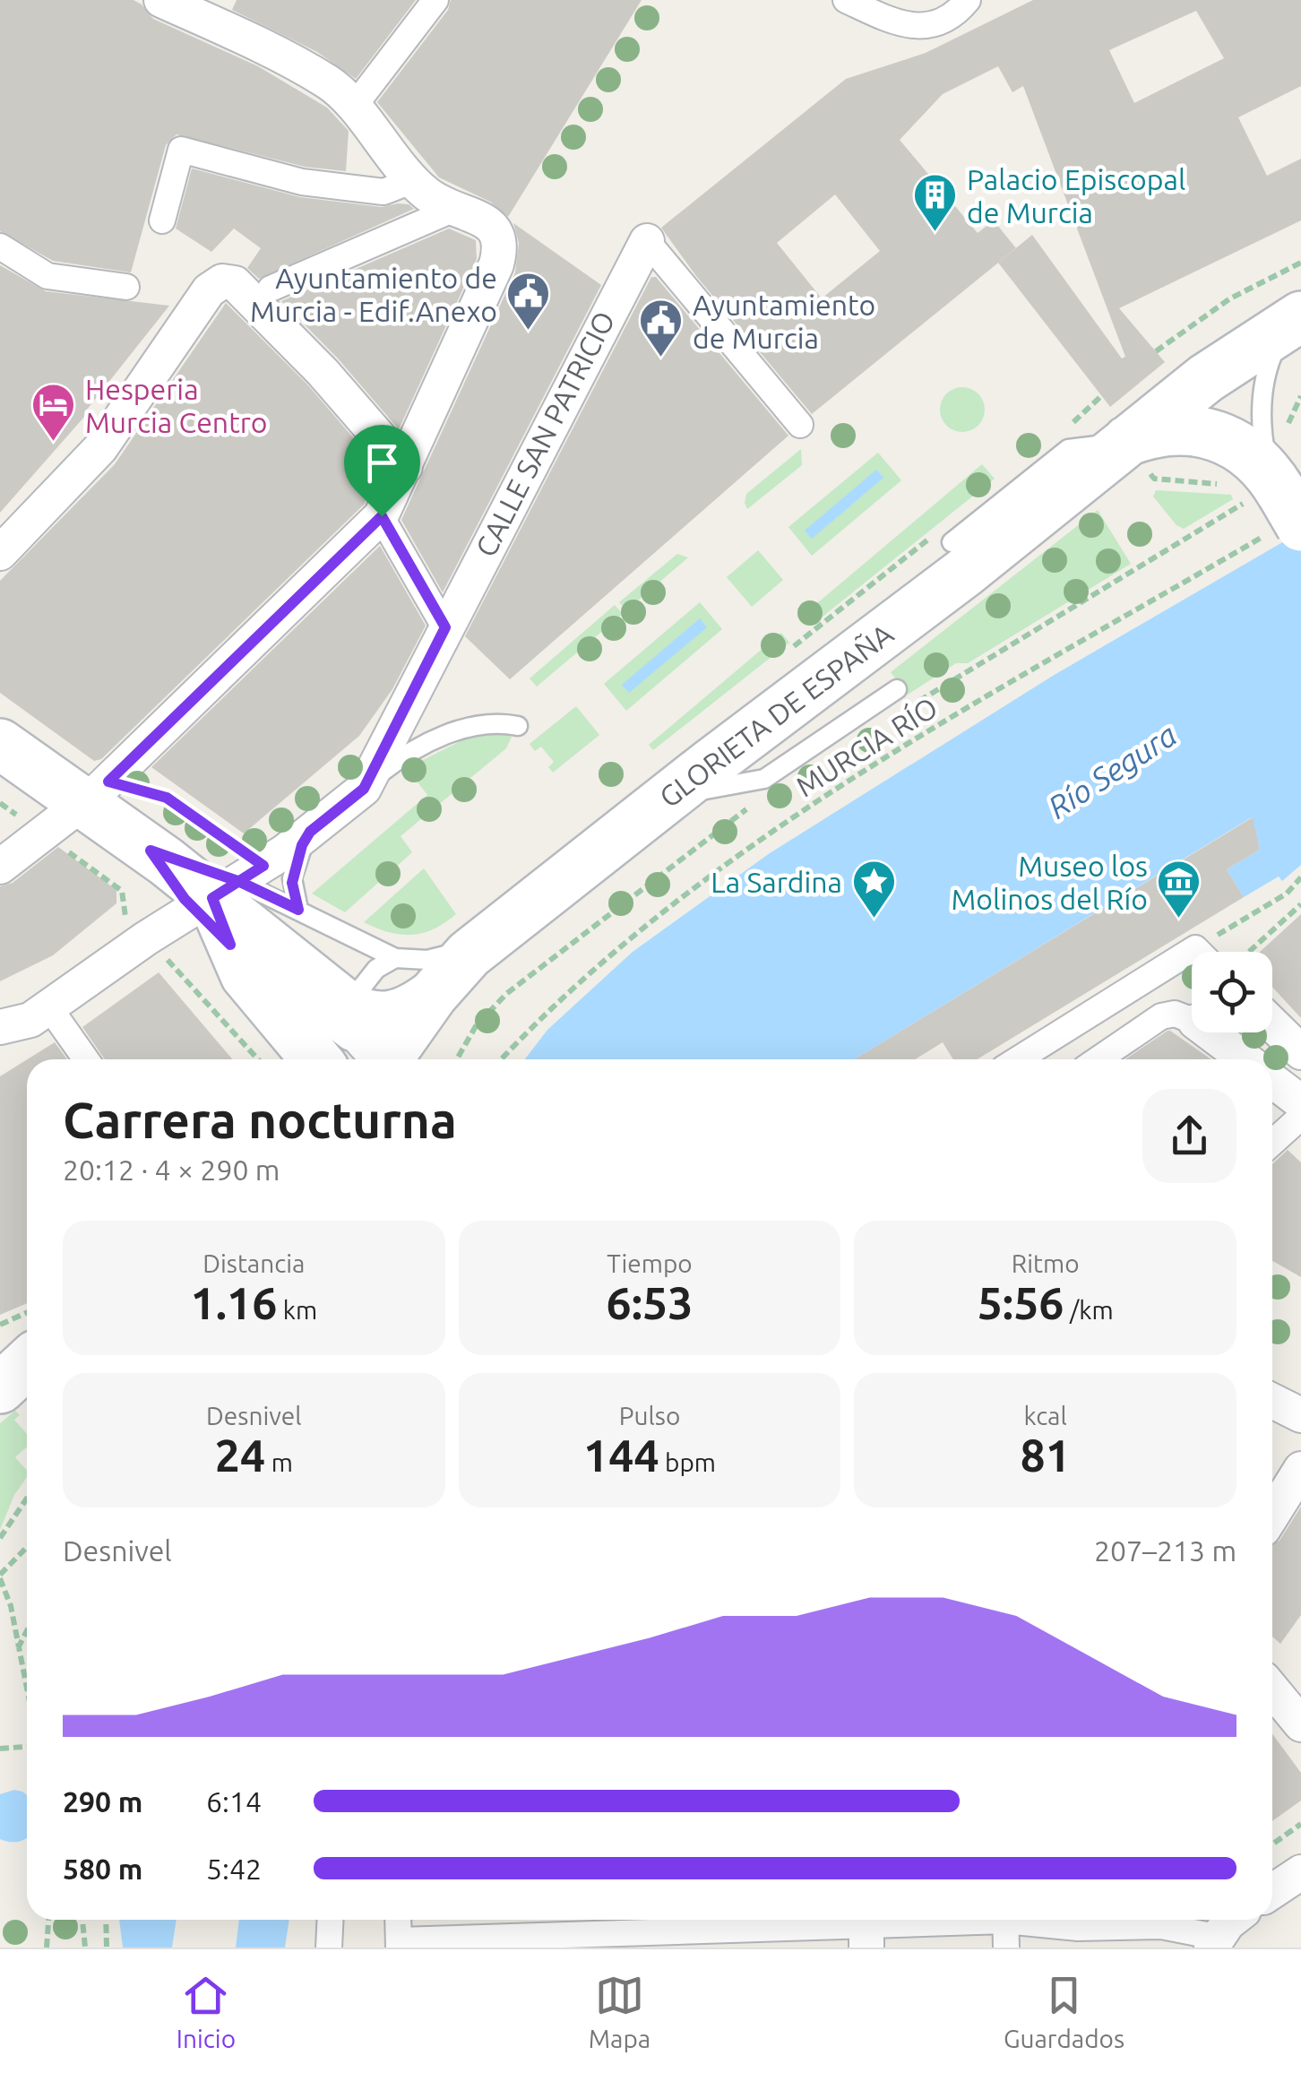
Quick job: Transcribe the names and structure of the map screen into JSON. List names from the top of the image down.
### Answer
{
  "streets": {
    "main road": ["GLORIETA DE ESPAÑA"],
    "street": ["CALLE SAN PATRICIO"],
    "path": ["MURCIA RÍO"]
  },
  "water": ["Río Segura"],
  "places": {
    "building": ["Palacio Episcopal de Murcia"],
    "public building": ["Ayuntamiento de Murcia - Edif.Anexo", "Ayuntamiento de Murcia"],
    "hotel": ["Hesperia Murcia Centro"],
    "place": ["La Sardina"],
    "museum": ["Museo los Molinos del Río"]
  },
  "page": {
    "heading": ["Carrera nocturna", "20:12 · 4 × 290 m"],
    "stats": [
      ["Distancia", "1.16 km"],
      ["Tiempo", "6:53"],
      ["Ritmo", "5:56 /km"],
      ["Desnivel", "24 m"],
      ["Pulso", "144 bpm"],
      ["kcal", "81"]
    ],
    "chart": ["Desnivel", "207–213 m"],
    "list": [
      {
        "name": "290 m",
        "note": "6:14"
      },
      {
        "name": "580 m",
        "note": "5:42"
      }
    ],
    "tabs": ["Inicio", "Mapa", "Guardados"]
  }
}
